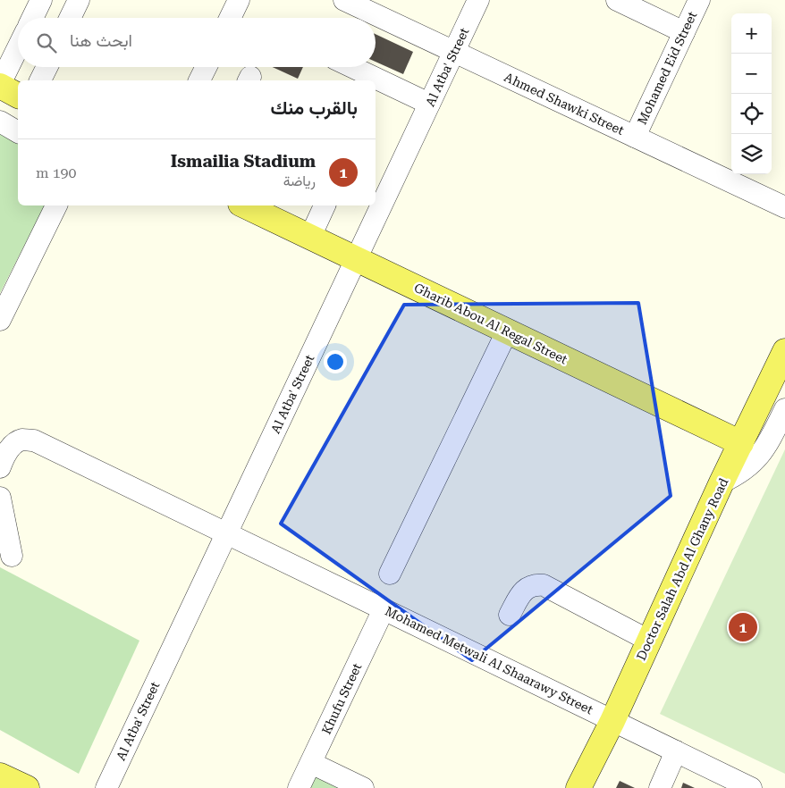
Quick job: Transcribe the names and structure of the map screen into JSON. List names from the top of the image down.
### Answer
{
  "streets": {
    "main road": ["Gharib Abou Al Regal Street", "Doctor Salah Abd Al Ghany Road"],
    "street": [
      "Al Atba' Street",
      "Mohamed Eid Street",
      "Ahmed Shawki Street",
      "Mohamed Metwali Al Shaarawy Street",
      "Khufu Street"
    ]
  },
  "crossings": [
    ["Al Atba' Street", "Ahmed Shawki Street"],
    ["Al Atba' Street", "Gharib Abou Al Regal Street"],
    ["Al Atba' Street", "Mohamed Metwali Al Shaarawy Street"],
    ["Mohamed Eid Street", "Ahmed Shawki Street"],
    ["Gharib Abou Al Regal Street", "Doctor Salah Abd Al Ghany Road"],
    ["Doctor Salah Abd Al Ghany Road", "Mohamed Metwali Al Shaarawy Street"],
    ["Mohamed Metwali Al Shaarawy Street", "Khufu Street"]
  ],
  "page": {
    "map_buttons": ["+", "−"],
    "search": "ابحث هنا",
    "heading": "بالقرب منك",
    "list": [
      {
        "mark": "1",
        "name": "Ismailia Stadium",
        "note": "رياضة",
        "value": "190 m"
      }
    ],
    "pins": "1"
  }
}
